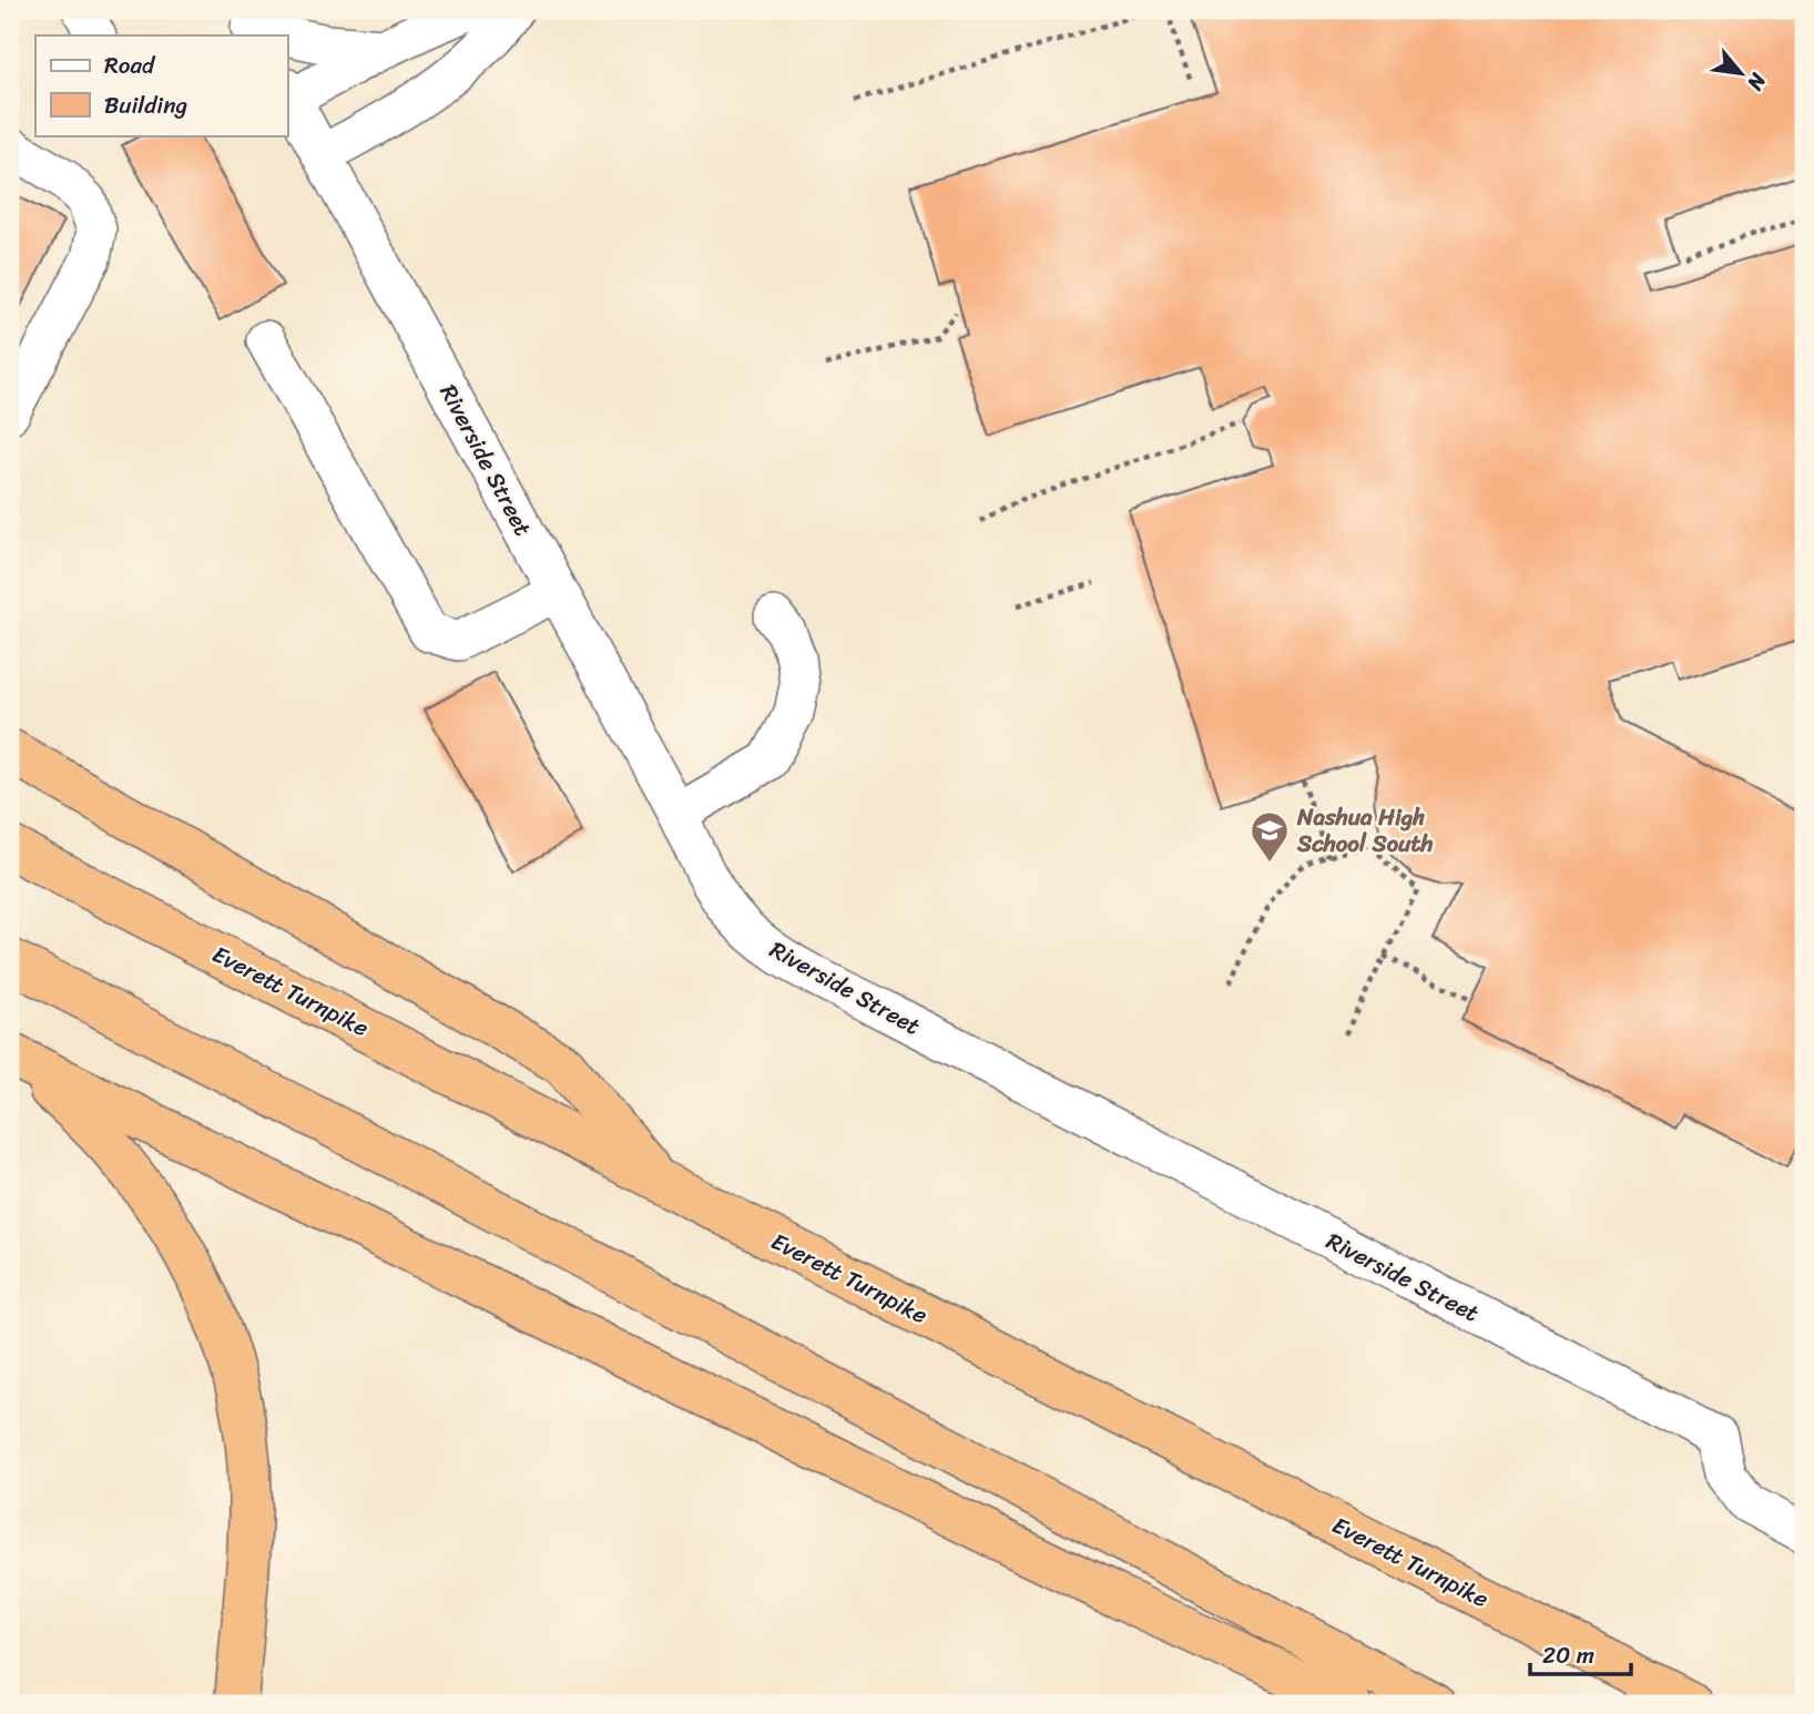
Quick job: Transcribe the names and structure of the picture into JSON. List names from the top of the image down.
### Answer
{
  "streets": {
    "highway": ["Everett Turnpike"],
    "street": ["Riverside Street"]
  },
  "places": {
    "school or university": ["Nashua High School South"]
  },
  "legend": ["Road", "Building"],
  "scale_bar": "20 m",
  "north": "bottom right"
}
